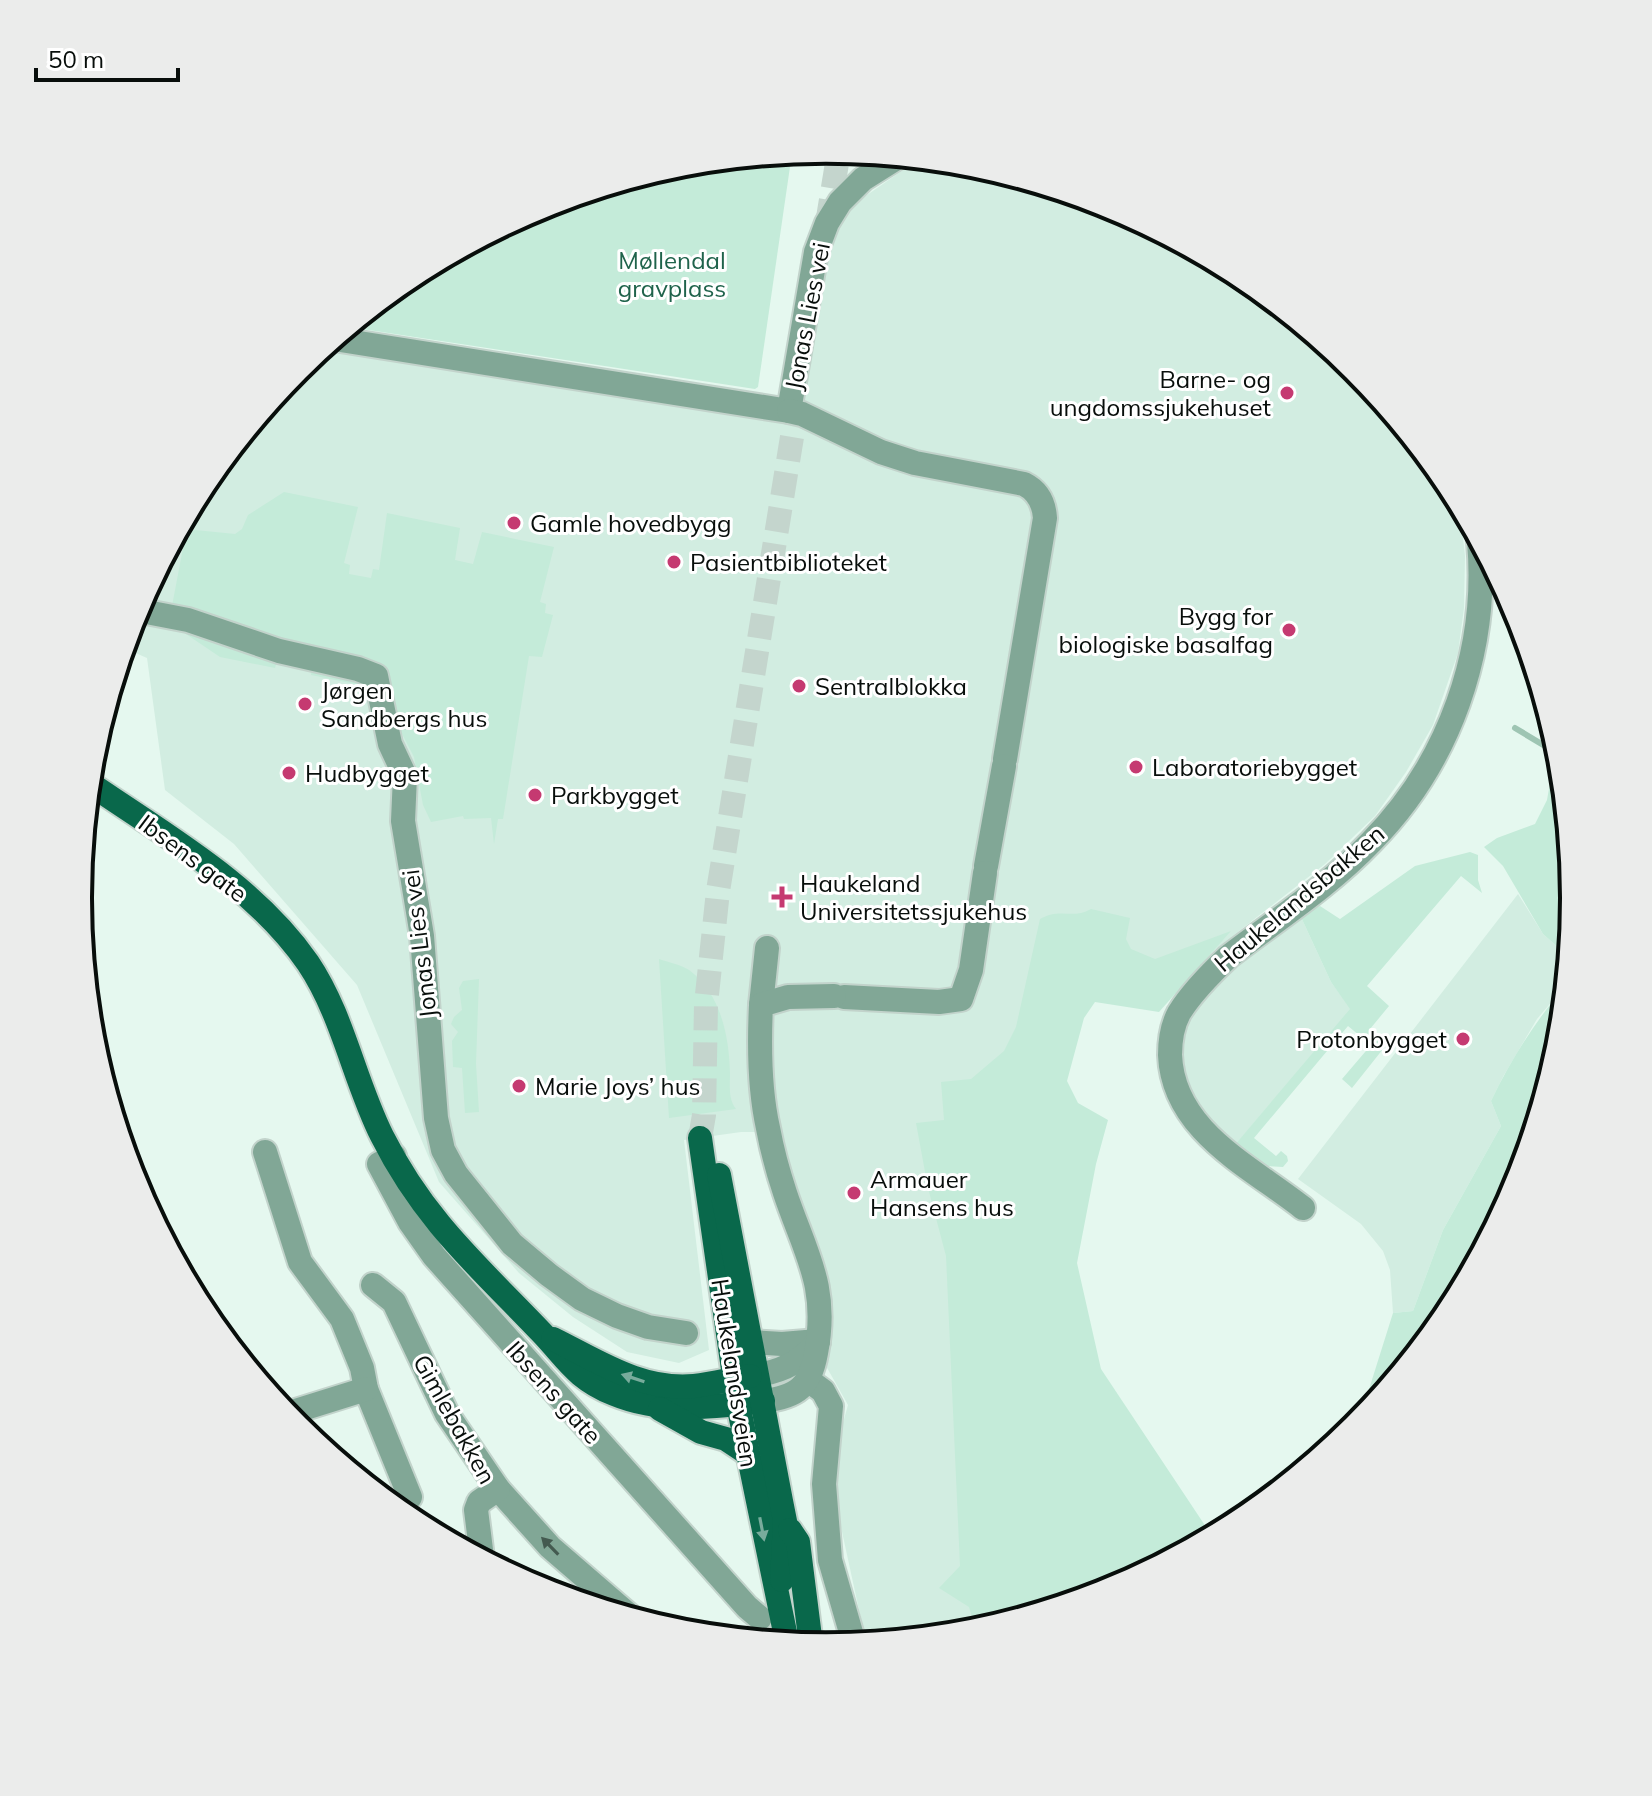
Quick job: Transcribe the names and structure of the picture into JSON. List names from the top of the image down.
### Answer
{
  "streets": {
    "main road": ["Ibsens gate", "Haukelandsveien"],
    "street": ["Jonas Lies vei", "Haukelandsbakken", "Gimlebakken"]
  },
  "crossings": [
    ["Ibsens gate", "Haukelandsveien"]
  ],
  "parks": ["Møllendal gravplass"],
  "places": {
    "other": [
      "Barne- og ungdomssjukehuset",
      "Gamle hovedbygg",
      "Pasientbiblioteket",
      "Bygg for biologiske basalfag",
      "Sentralblokka",
      "Jørgen Sandbergs hus",
      "Laboratoriebygget",
      "Hudbygget",
      "Parkbygget",
      "Protonbygget",
      "Marie Joys’ hus",
      "Armauer Hansens hus"
    ],
    "health": ["Haukeland Universitetssjukehus"]
  },
  "scale_bar": "50 m"
}
